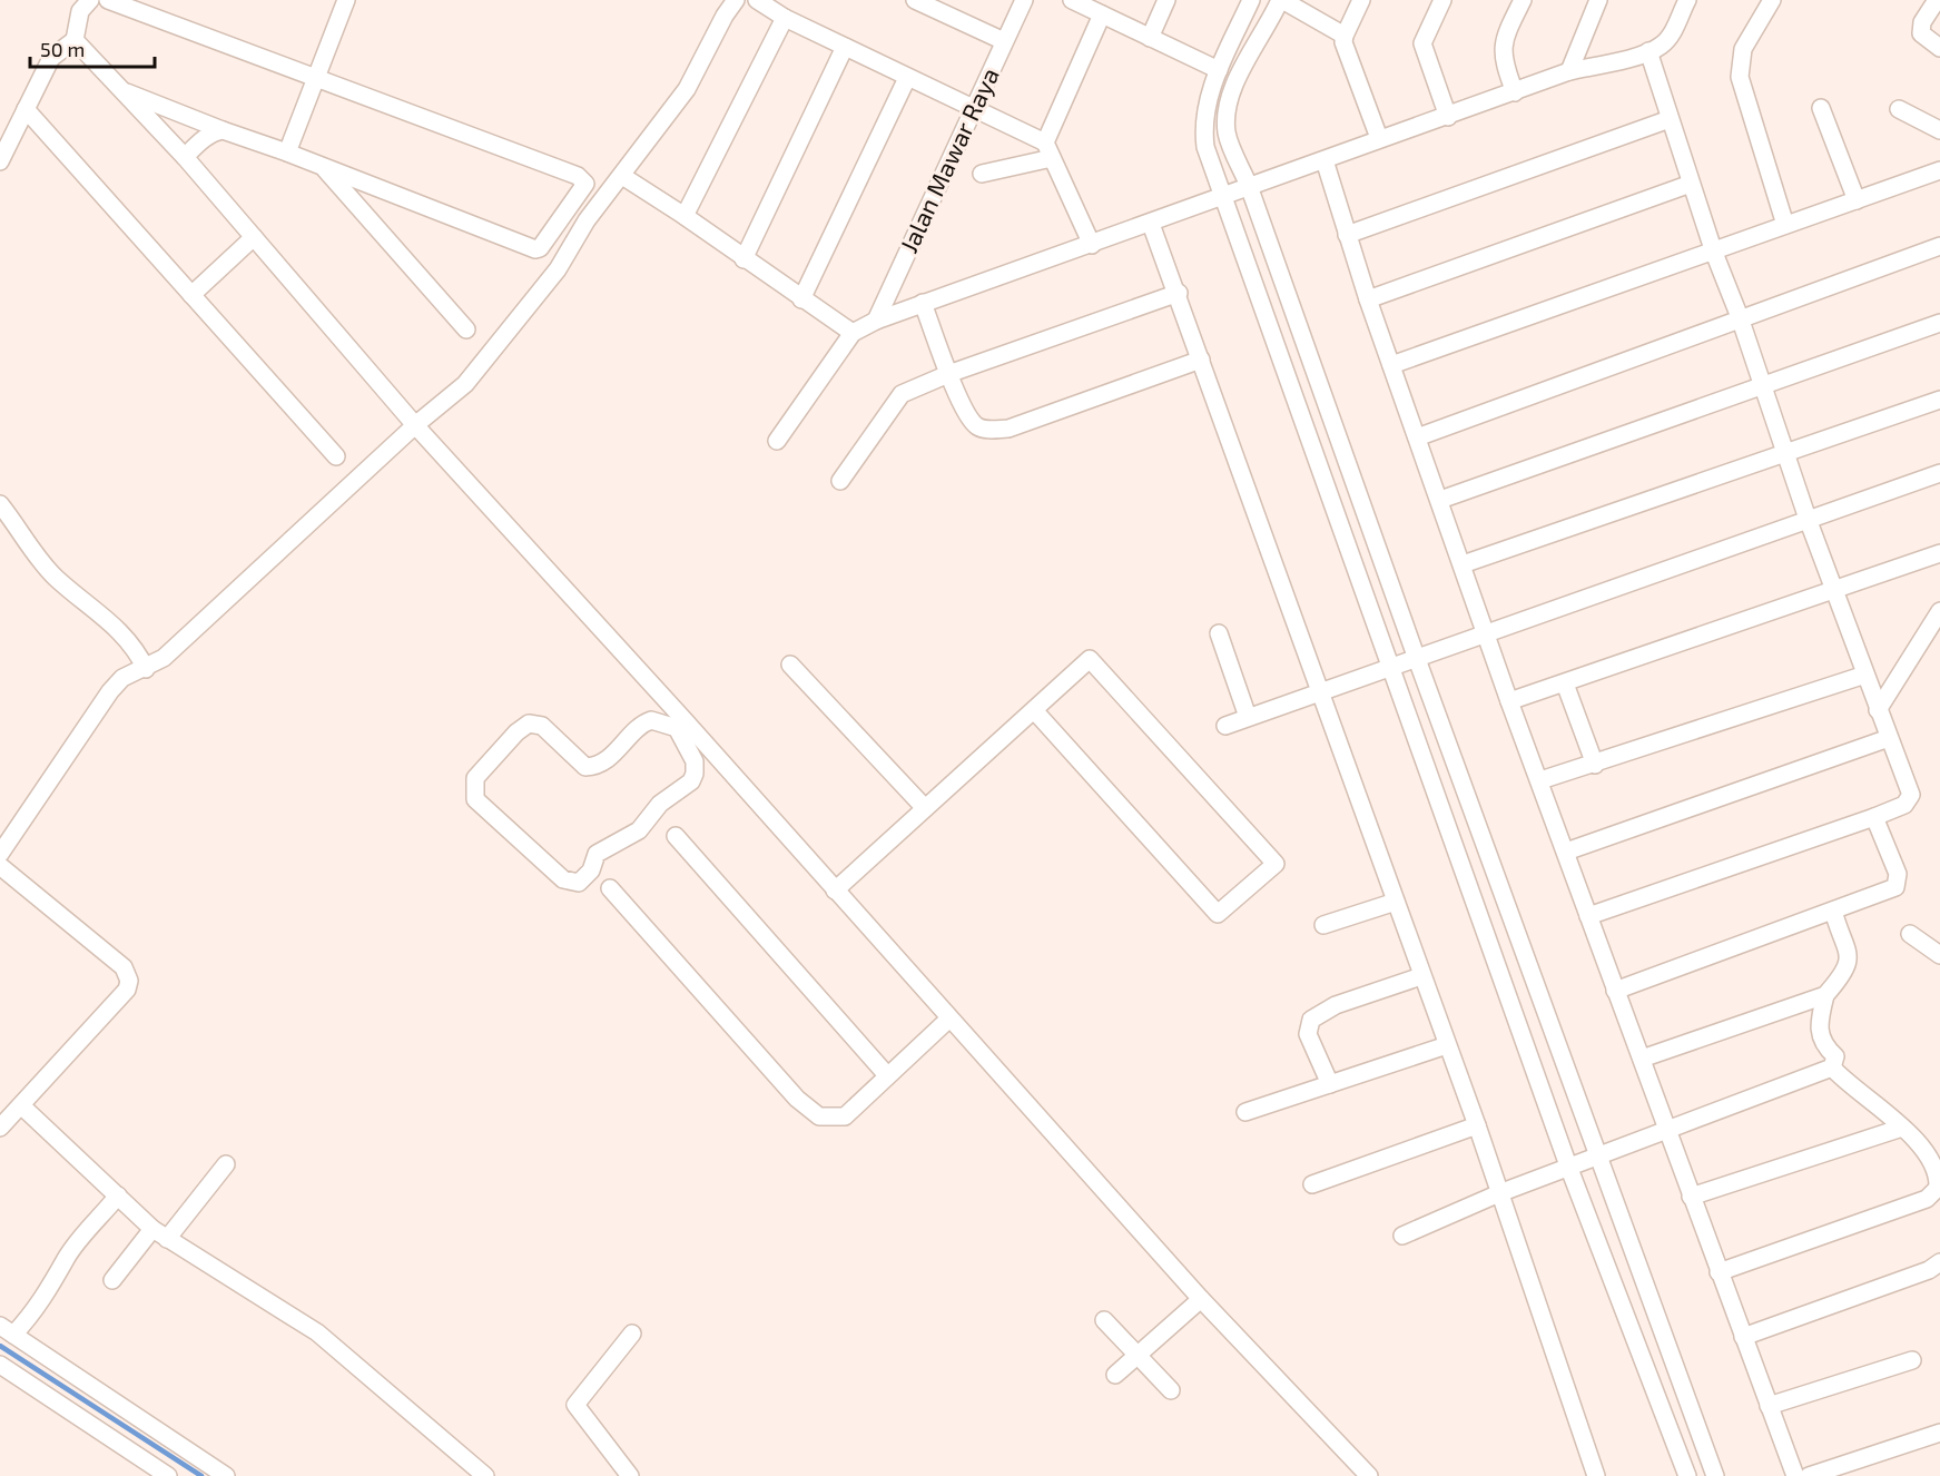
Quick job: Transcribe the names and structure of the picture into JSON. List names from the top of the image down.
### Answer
{
  "streets": {
    "street": ["Jalan Mawar Raya"]
  },
  "scale_bar": "50 m"
}
